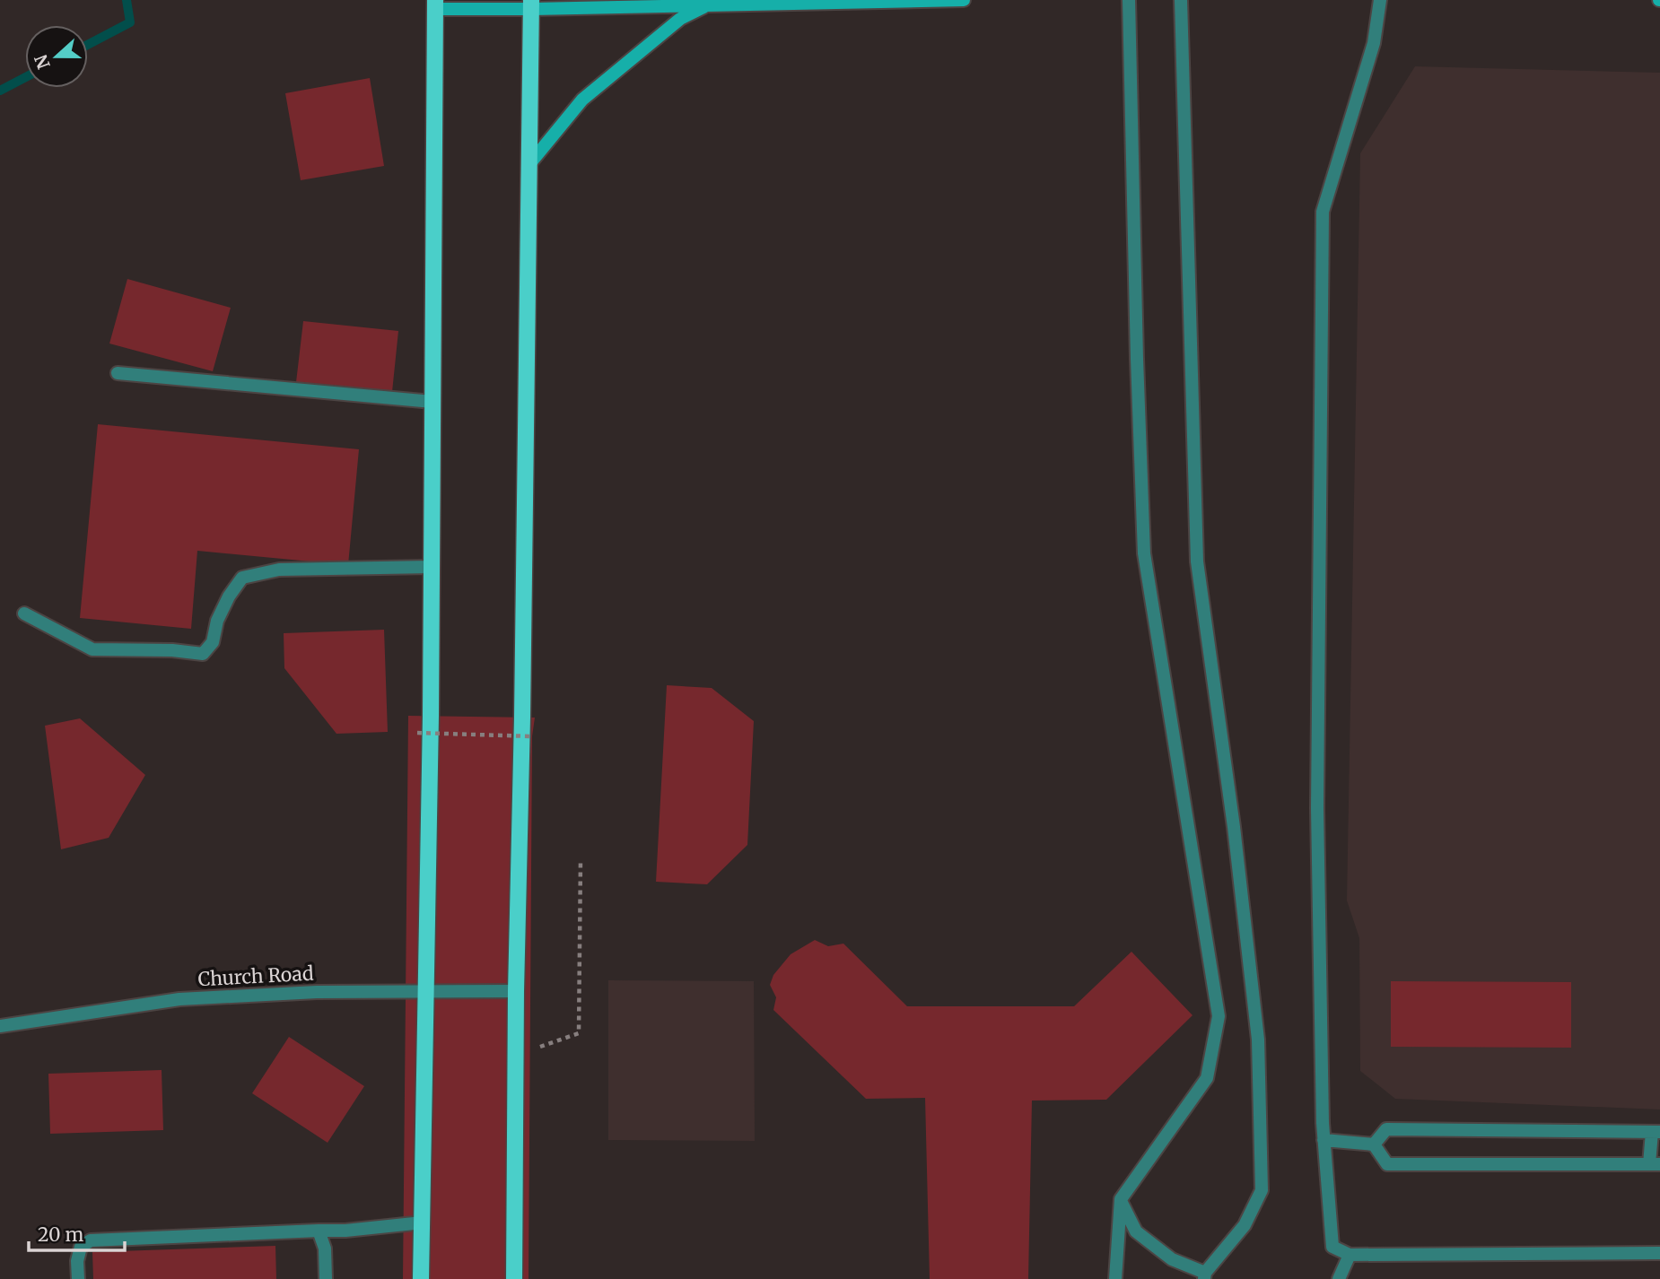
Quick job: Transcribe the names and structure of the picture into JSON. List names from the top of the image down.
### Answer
{
  "streets": {
    "street": ["Church Road"]
  },
  "scale_bar": "20 m",
  "north": "left"
}
